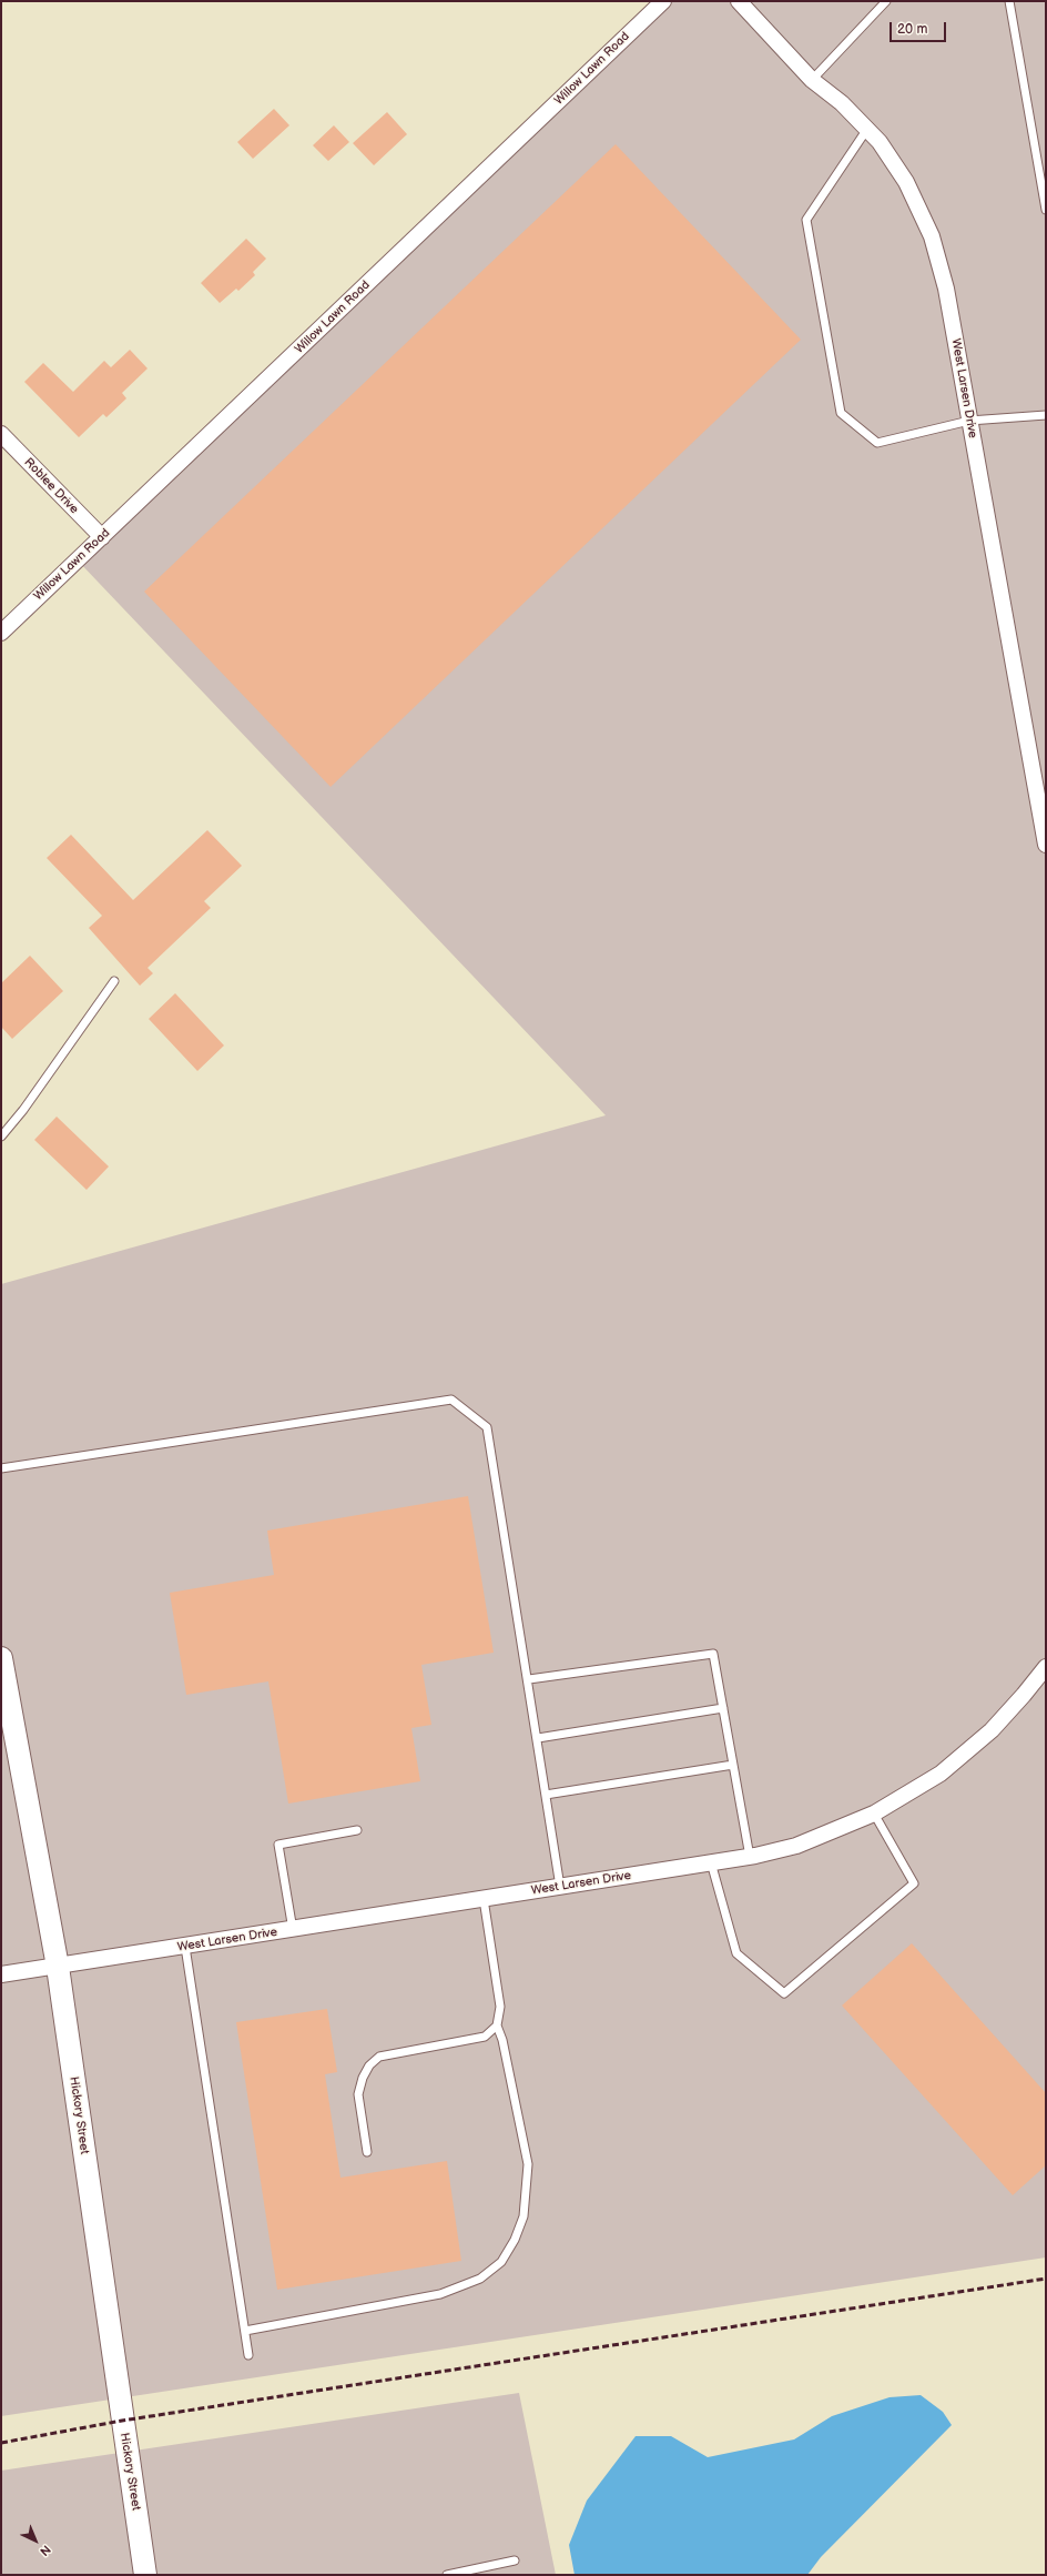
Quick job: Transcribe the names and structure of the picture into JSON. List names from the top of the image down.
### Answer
{
  "streets": {
    "street": [
      "Willow Lawn Road",
      "West Larsen Drive",
      "Roblee Drive",
      "Hickory Street"
    ]
  },
  "crossings": [
    ["Willow Lawn Road", "Roblee Drive"],
    ["West Larsen Drive", "Hickory Street"]
  ],
  "scale_bar": "20 m",
  "north": "bottom right"
}
